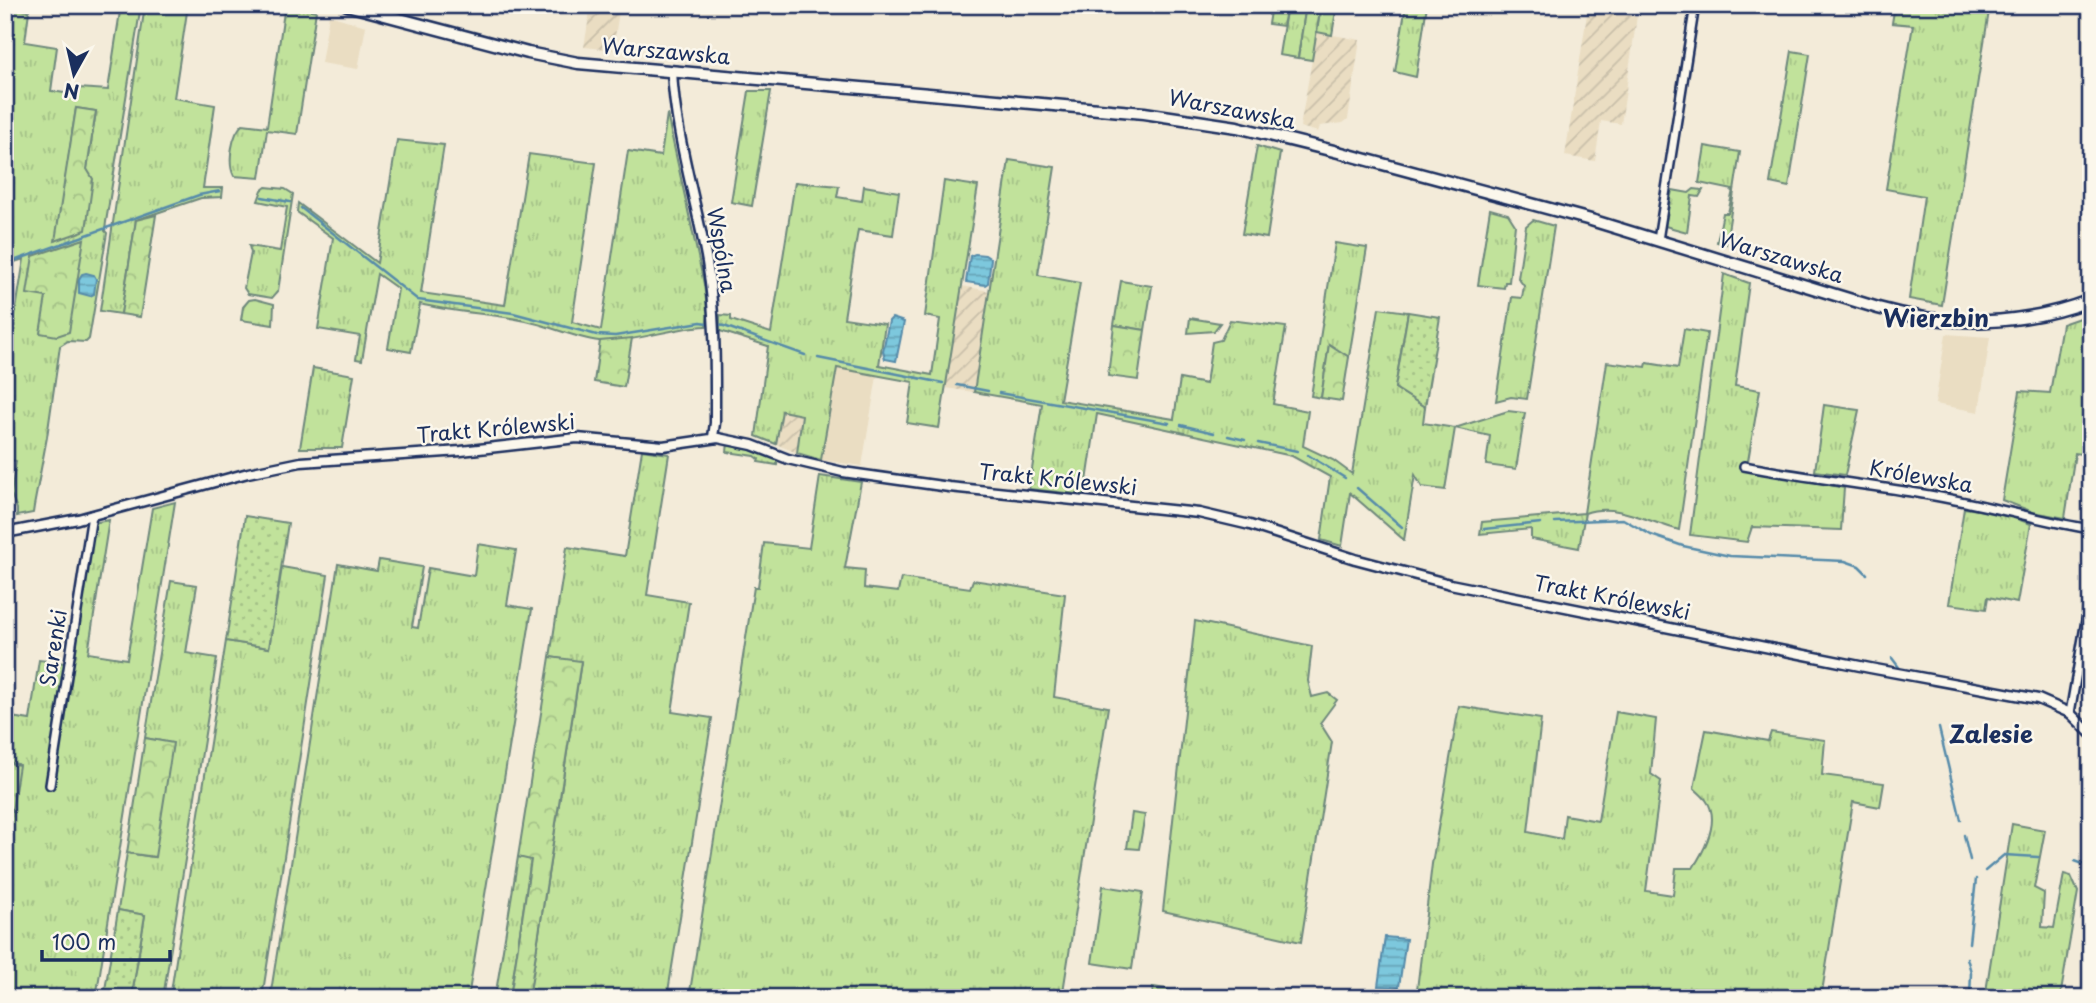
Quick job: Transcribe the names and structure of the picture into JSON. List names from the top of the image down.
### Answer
{
  "streets": {
    "main road": ["Warszawska"],
    "street": [
      "Wspólna",
      "Trakt Królewski",
      "Królewska",
      "Sarenki"
    ]
  },
  "crossings": [
    ["Warszawska", "Wspólna"],
    ["Wspólna", "Trakt Królewski"],
    ["Trakt Królewski", "Sarenki"]
  ],
  "districts": ["Wierzbin", "Zalesie"],
  "scale_bar": "100 m",
  "north": "bottom"
}
